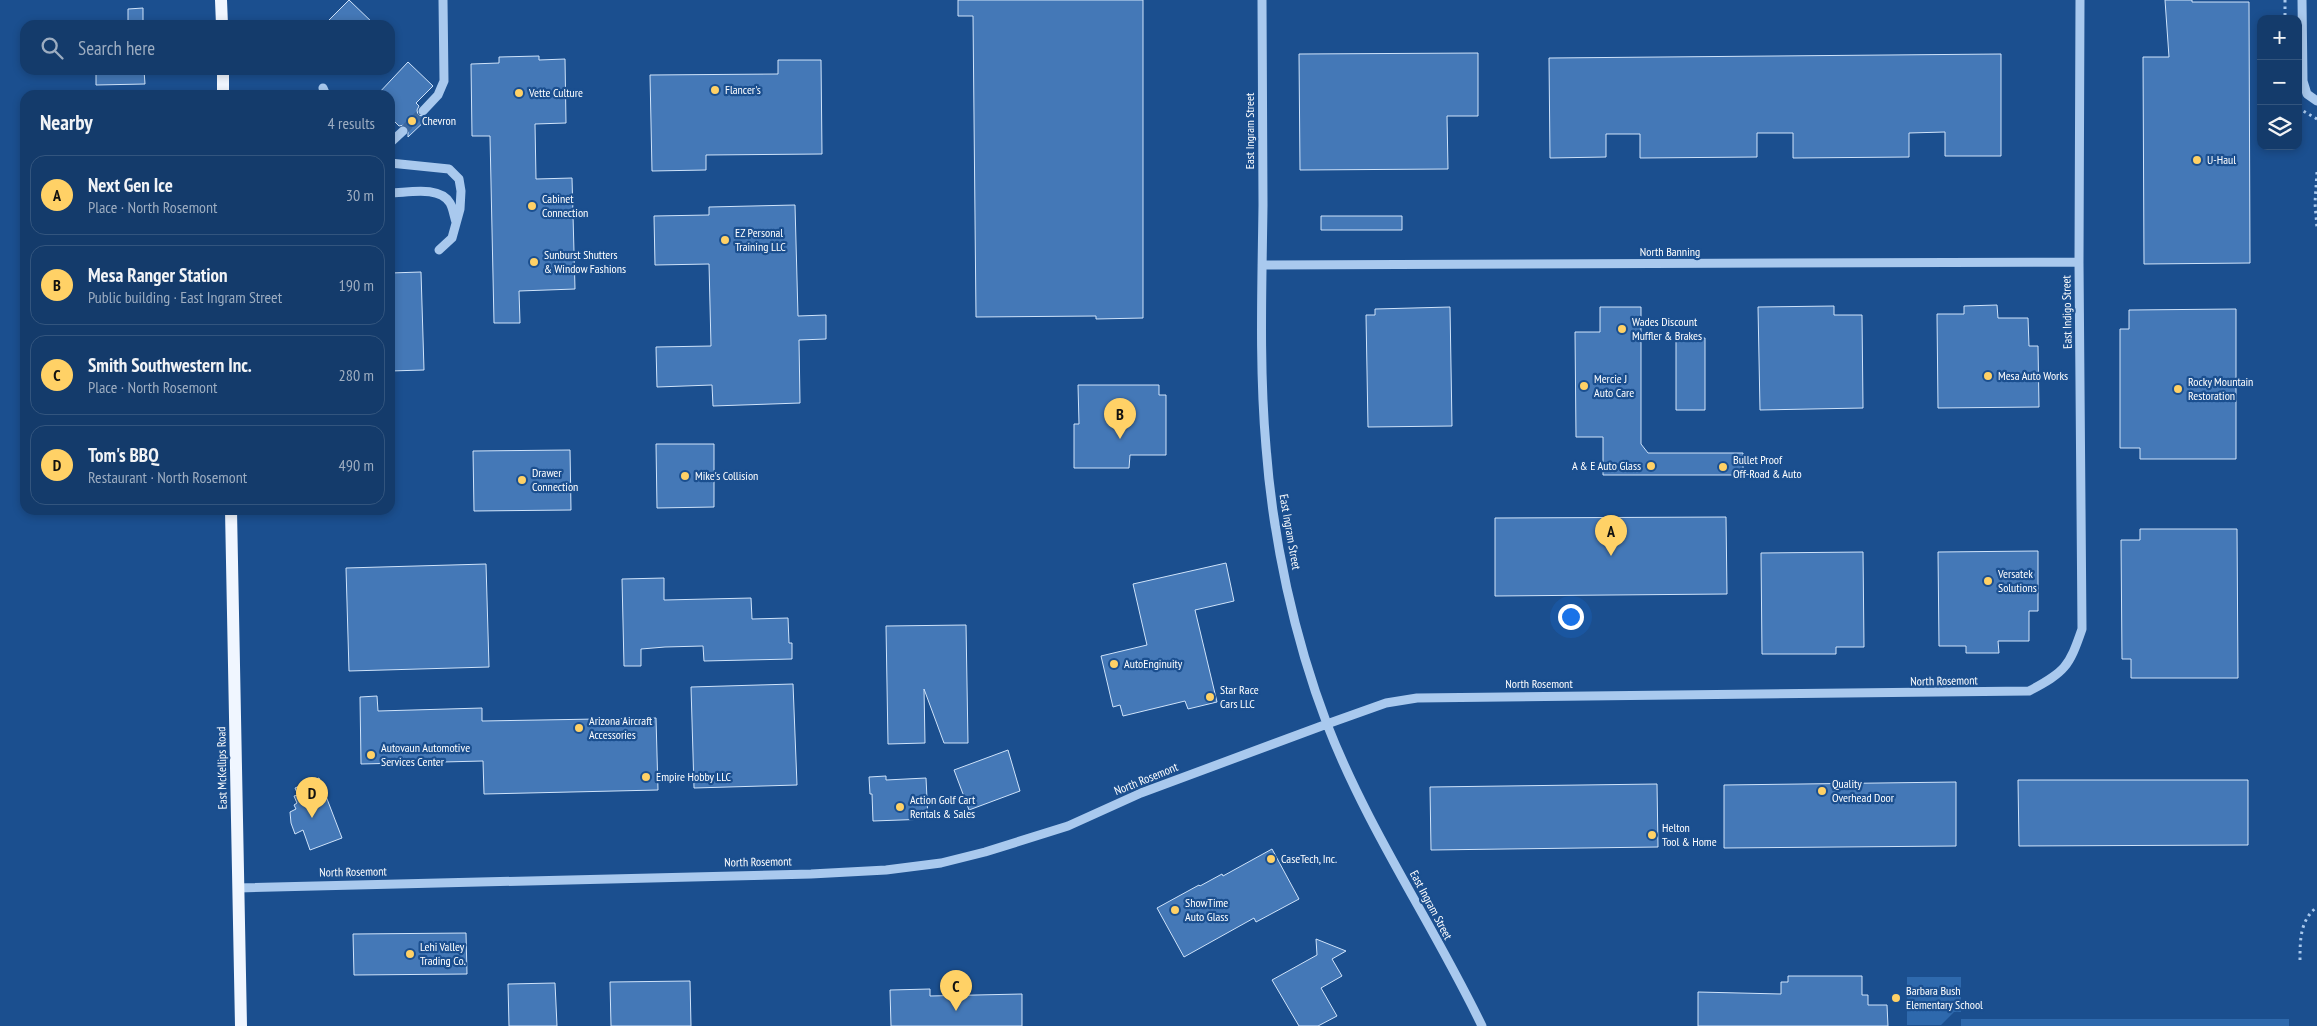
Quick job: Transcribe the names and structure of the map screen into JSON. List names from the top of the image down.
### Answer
{
  "streets": {
    "main road": ["East McKellips Road"],
    "street": [
      "East Ingram Street",
      "North Banning",
      "East Indigo Street",
      "North Rosemont"
    ]
  },
  "crossings": [
    ["East Ingram Street", "North Banning"],
    ["East Ingram Street", "North Rosemont"],
    ["North Banning", "East Indigo Street"],
    ["East Indigo Street", "North Rosemont"],
    ["North Rosemont", "East McKellips Road"]
  ],
  "places": [
    "Flancer's",
    "Vette Culture",
    "Chevron",
    "U-Haul",
    "Cabinet Connection",
    "EZ Personal Training LLC",
    "Sunburst Shutters & Window Fashions",
    "Wades Discount Muffler & Brakes",
    "Mesa Auto Works",
    "Mercie J Auto Care",
    "Rocky Mountain Restoration",
    "A & E Auto Glass",
    "Bullet Proof Off-Road & Auto",
    "Mike's Collision",
    "Drawer Connection",
    "Versatek Solutions",
    "AutoEnginuity",
    "Star Race Cars LLC",
    "Arizona Aircraft Accessories",
    "Autovaun Automotive Services Center",
    "Empire Hobby LLC",
    "Quality Overhead Door",
    "Action Golf Cart Rentals & Sales",
    "Helton Tool & Home",
    "CaseTech, Inc.",
    "ShowTime Auto Glass",
    "Lehi Valley Trading Co.",
    "Barbara Bush Elementary School"
  ],
  "page": {
    "map_buttons": ["+", "−"],
    "search": "Search here",
    "heading": ["Nearby", "4 results"],
    "list": [
      {
        "mark": "A",
        "name": "Next Gen Ice",
        "note": "Place · North Rosemont",
        "value": "30 m"
      },
      {
        "mark": "B",
        "name": "Mesa Ranger Station",
        "note": "Public building · East Ingram Street",
        "value": "190 m"
      },
      {
        "mark": "C",
        "name": "Smith Southwestern Inc.",
        "note": "Place · North Rosemont",
        "value": "280 m"
      },
      {
        "mark": "D",
        "name": "Tom's BBQ",
        "note": "Restaurant · North Rosemont",
        "value": "490 m"
      }
    ],
    "pins": [
      "B",
      "A",
      "D",
      "C"
    ]
  }
}
